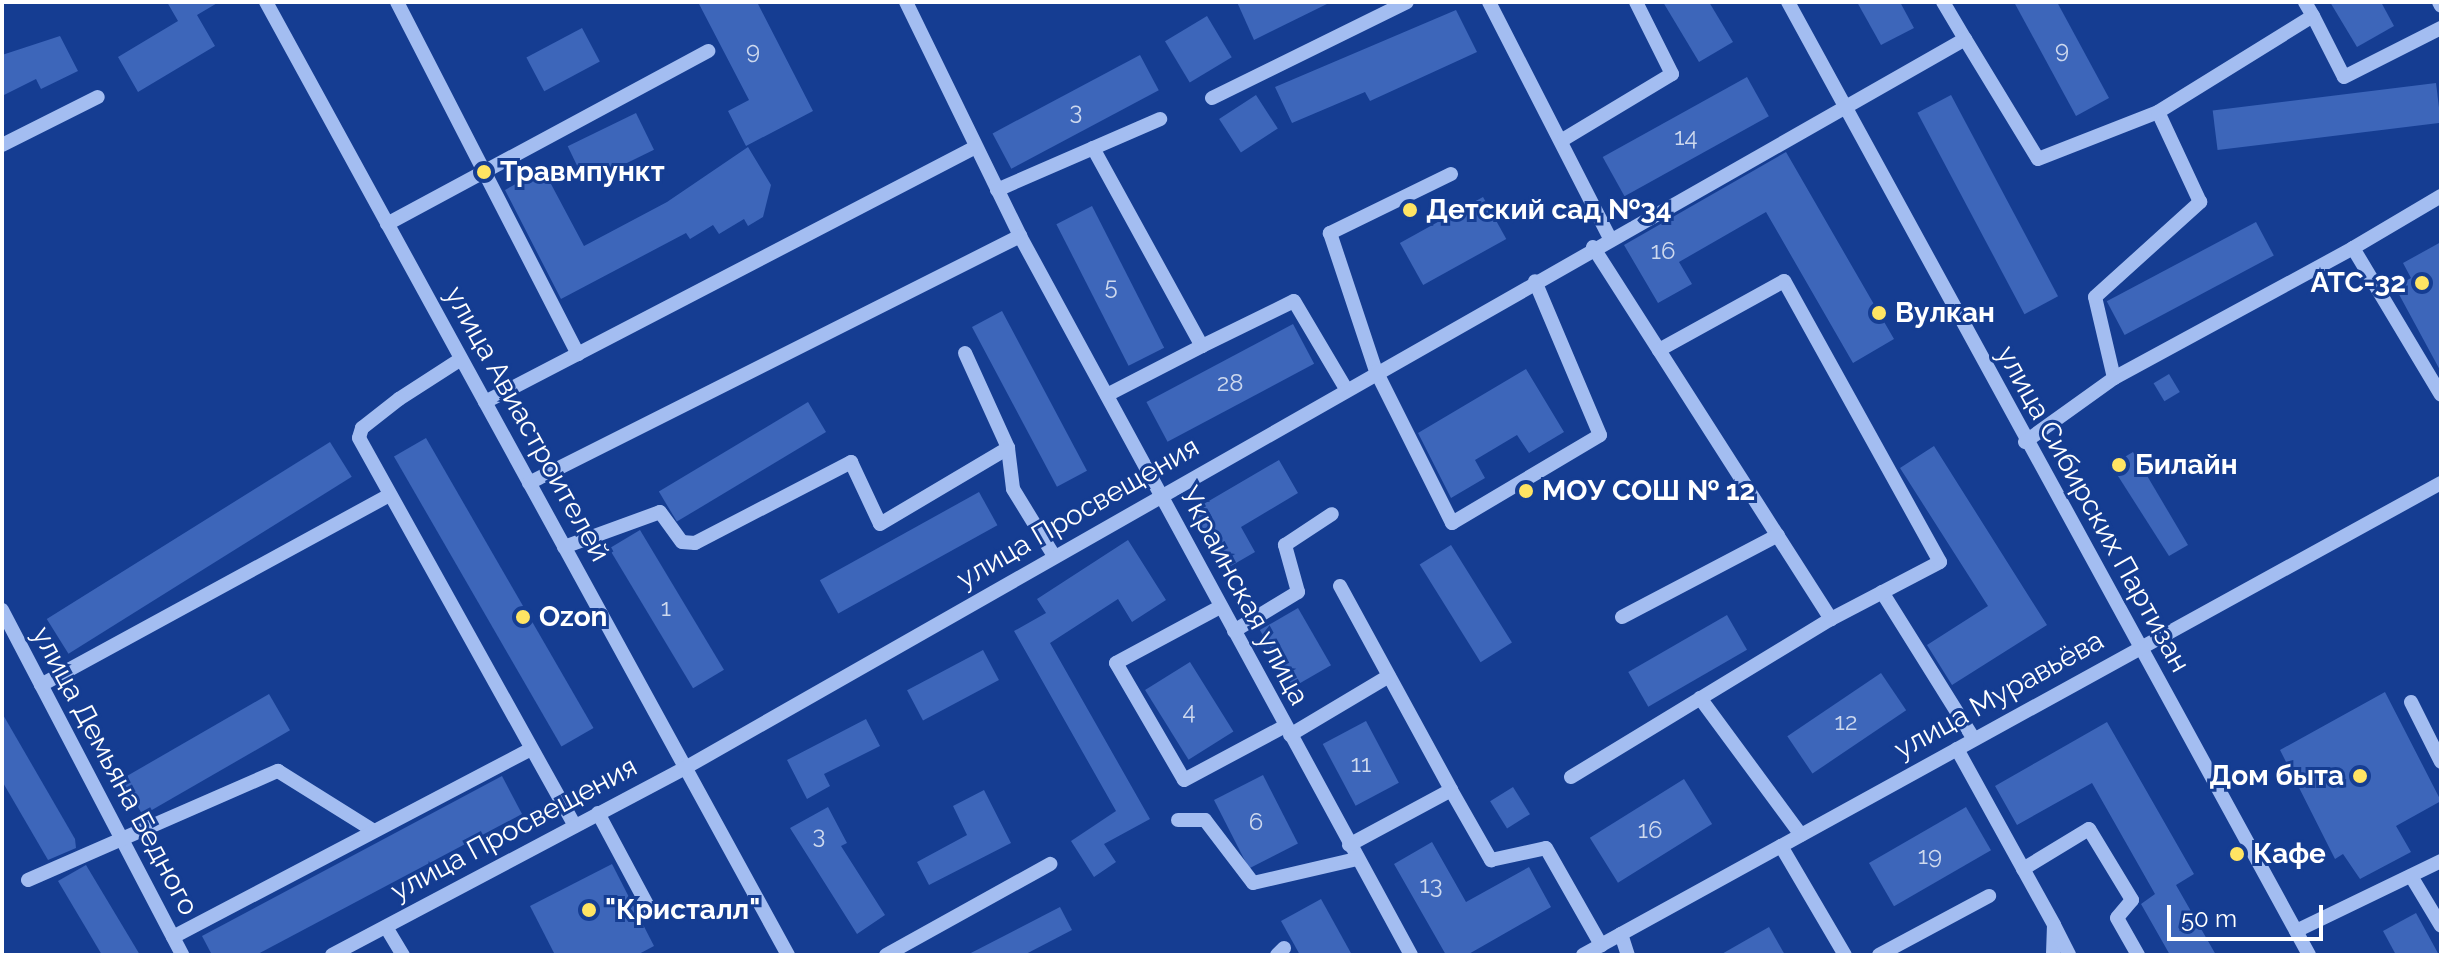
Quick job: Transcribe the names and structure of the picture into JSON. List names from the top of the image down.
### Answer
{
  "streets": {
    "street": [
      "улица Авиастроителей",
      "улица Сибирских Партизан",
      "улица Просвещения",
      "Украинская улица",
      "улица Муравьёва",
      "улица Демьяна Бедного"
    ]
  },
  "crossings": [
    ["улица Авиастроителей", "улица Просвещения"],
    ["улица Сибирских Партизан", "улица Просвещения"],
    ["улица Сибирских Партизан", "улица Муравьёва"],
    ["улица Просвещения", "Украинская улица"]
  ],
  "places": [
    "Травмпункт",
    "Детский сад №34",
    "АТС-32",
    "Вулкан",
    "Билайн",
    "МОУ СОШ № 12",
    "Ozon",
    "Дом быта",
    "Кафе",
    "\"Кристалл\""
  ],
  "house_numbers": [
    "9",
    "9",
    "3",
    "14",
    "16",
    "5",
    "28",
    "1",
    "4",
    "12",
    "11",
    "6",
    "16",
    "3",
    "19",
    "13"
  ],
  "scale_bar": "50 m"
}
